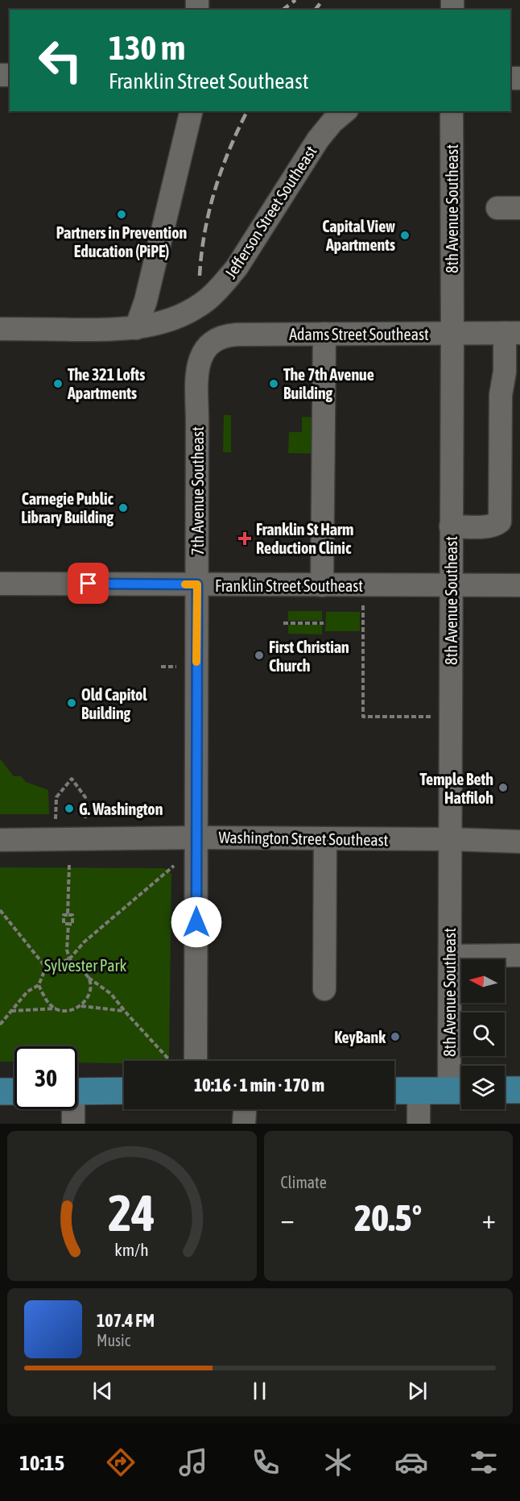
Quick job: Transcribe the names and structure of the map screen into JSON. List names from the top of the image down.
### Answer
{
  "streets": {
    "street": [
      "8th Avenue Southeast",
      "Jefferson Street Southeast",
      "Adams Street Southeast",
      "7th Avenue Southeast",
      "Franklin Street Southeast",
      "Washington Street Southeast"
    ]
  },
  "crossings": [
    ["8th Avenue Southeast", "Adams Street Southeast"],
    ["8th Avenue Southeast", "Franklin Street Southeast"],
    ["8th Avenue Southeast", "Washington Street Southeast"],
    ["Adams Street Southeast", "7th Avenue Southeast"],
    ["7th Avenue Southeast", "Franklin Street Southeast"],
    ["7th Avenue Southeast", "Washington Street Southeast"]
  ],
  "parks": ["Sylvester Park"],
  "places": {
    "other": [
      "Partners in Prevention Education (PiPE)",
      "Capital View Apartments",
      "The 321 Lofts Apartments",
      "The 7th Avenue Building",
      "Carnegie Public Library Building",
      "First Christian Church",
      "Old Capitol Building",
      "Temple Beth Hatfiloh",
      "G. Washington",
      "KeyBank"
    ],
    "health": ["Franklin St Harm Reduction Clinic"]
  },
  "north": "left",
  "page": {
    "turn": ["130 m", "Franklin Street Southeast"],
    "limit": "30",
    "trip": "10:16 · 1 min · 170 m",
    "tile": "Climate",
    "heat": ["−", "20.5°", "+"],
    "song": ["107.4 FM", "Music"],
    "tabs": "10:15",
    "gauge": ["24", "km/h"]
  }
}
